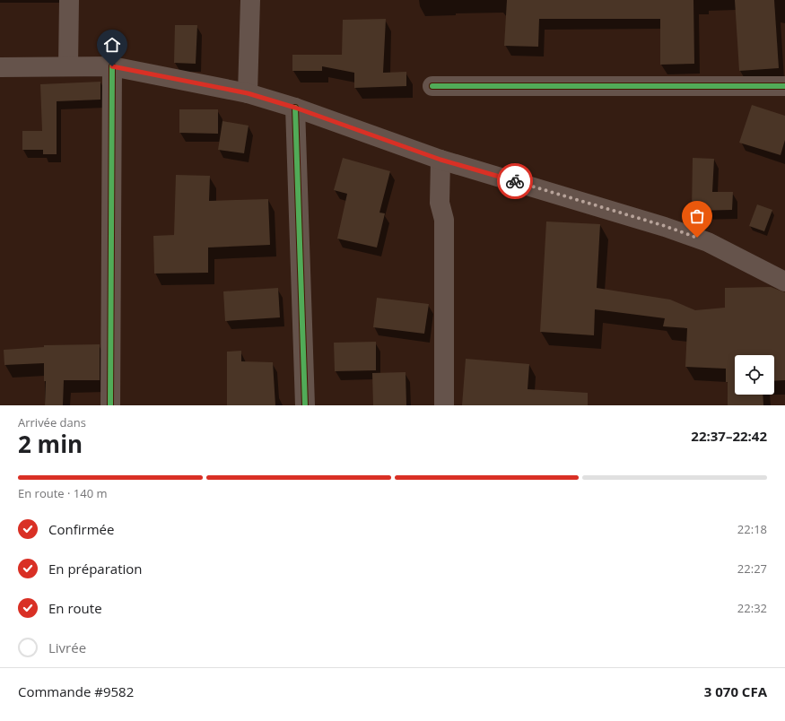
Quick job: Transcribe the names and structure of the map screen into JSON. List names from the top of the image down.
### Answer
{
  "page": {
    "heading": ["2 min", "Arrivée dans", "22:37–22:42"],
    "panel": ["Commande #9582", "3 070 CFA"],
    "bar": "En route · 140 m",
    "list": [
      ["Confirmée", "22:18"],
      ["En préparation", "22:27"],
      ["En route", "22:32"],
      "Livrée"
    ]
  }
}
